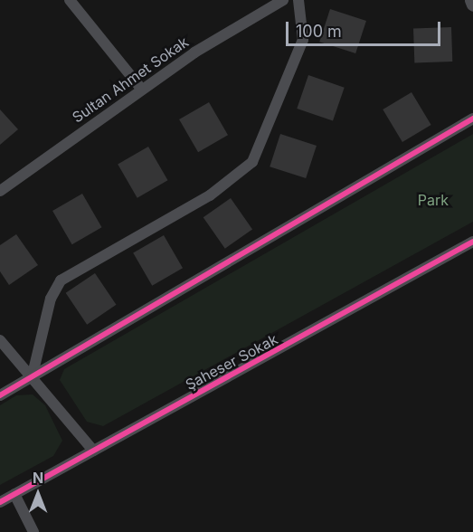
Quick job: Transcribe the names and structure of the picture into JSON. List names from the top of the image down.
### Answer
{
  "streets": {
    "street": ["Sultan Ahmet Sokak", "Şaheser Sokak"]
  },
  "parks": ["Park"],
  "scale_bar": "100 m",
  "north": "top"
}
